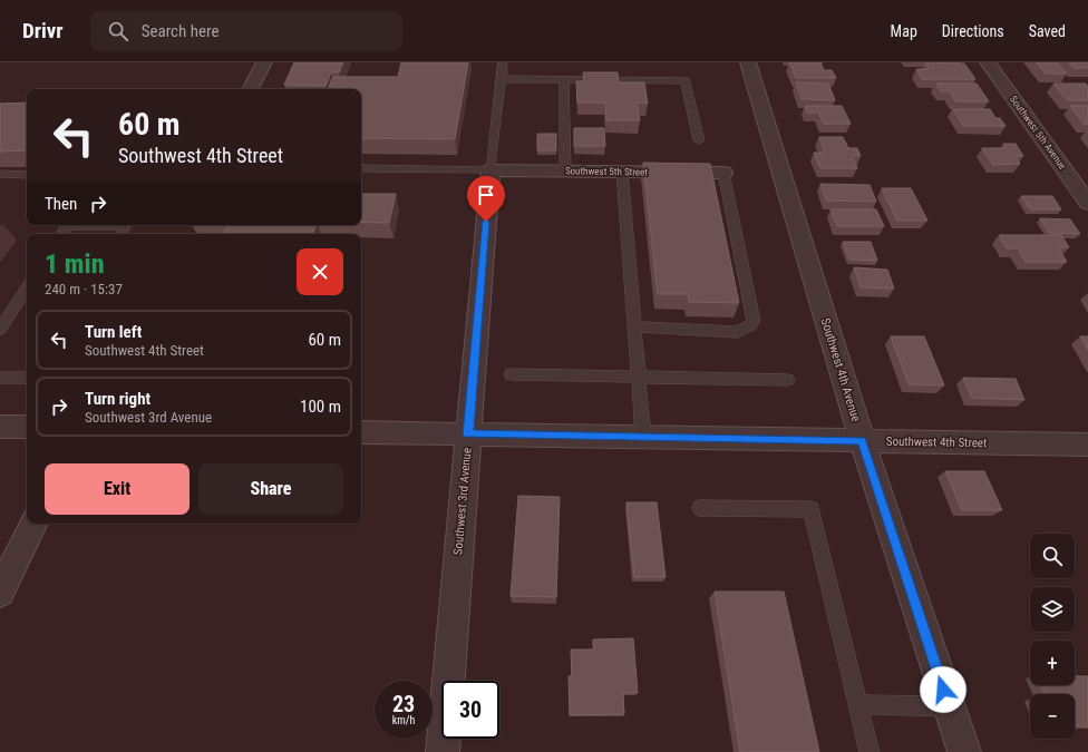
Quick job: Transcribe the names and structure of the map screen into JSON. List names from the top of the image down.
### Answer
{
  "streets": {
    "street": [
      "Southwest 5th Avenue",
      "Southwest 5th Street",
      "Southwest 4th Avenue",
      "Southwest 4th Street",
      "Southwest 3rd Avenue"
    ]
  },
  "crossings": [
    ["Southwest 5th Street", "Southwest 3rd Avenue"],
    ["Southwest 4th Avenue", "Southwest 4th Street"],
    ["Southwest 4th Street", "Southwest 3rd Avenue"]
  ],
  "page": {
    "header": "Drivr",
    "search": "Search here",
    "nav": ["Map", "Directions", "Saved"],
    "turn": ["60 m", "Southwest 4th Street"],
    "then": "Then",
    "heading": ["1 min", "240 m · 15:37"],
    "list": [
      {
        "name": "Turn left",
        "note": "Southwest 4th Street",
        "value": "60 m"
      },
      {
        "name": "Turn right",
        "note": "Southwest 3rd Avenue",
        "value": "100 m"
      }
    ],
    "buttons": ["Exit", "Share"],
    "map_buttons": ["+", "−"],
    "speed": "23 km/h",
    "limit": "30"
  }
}
